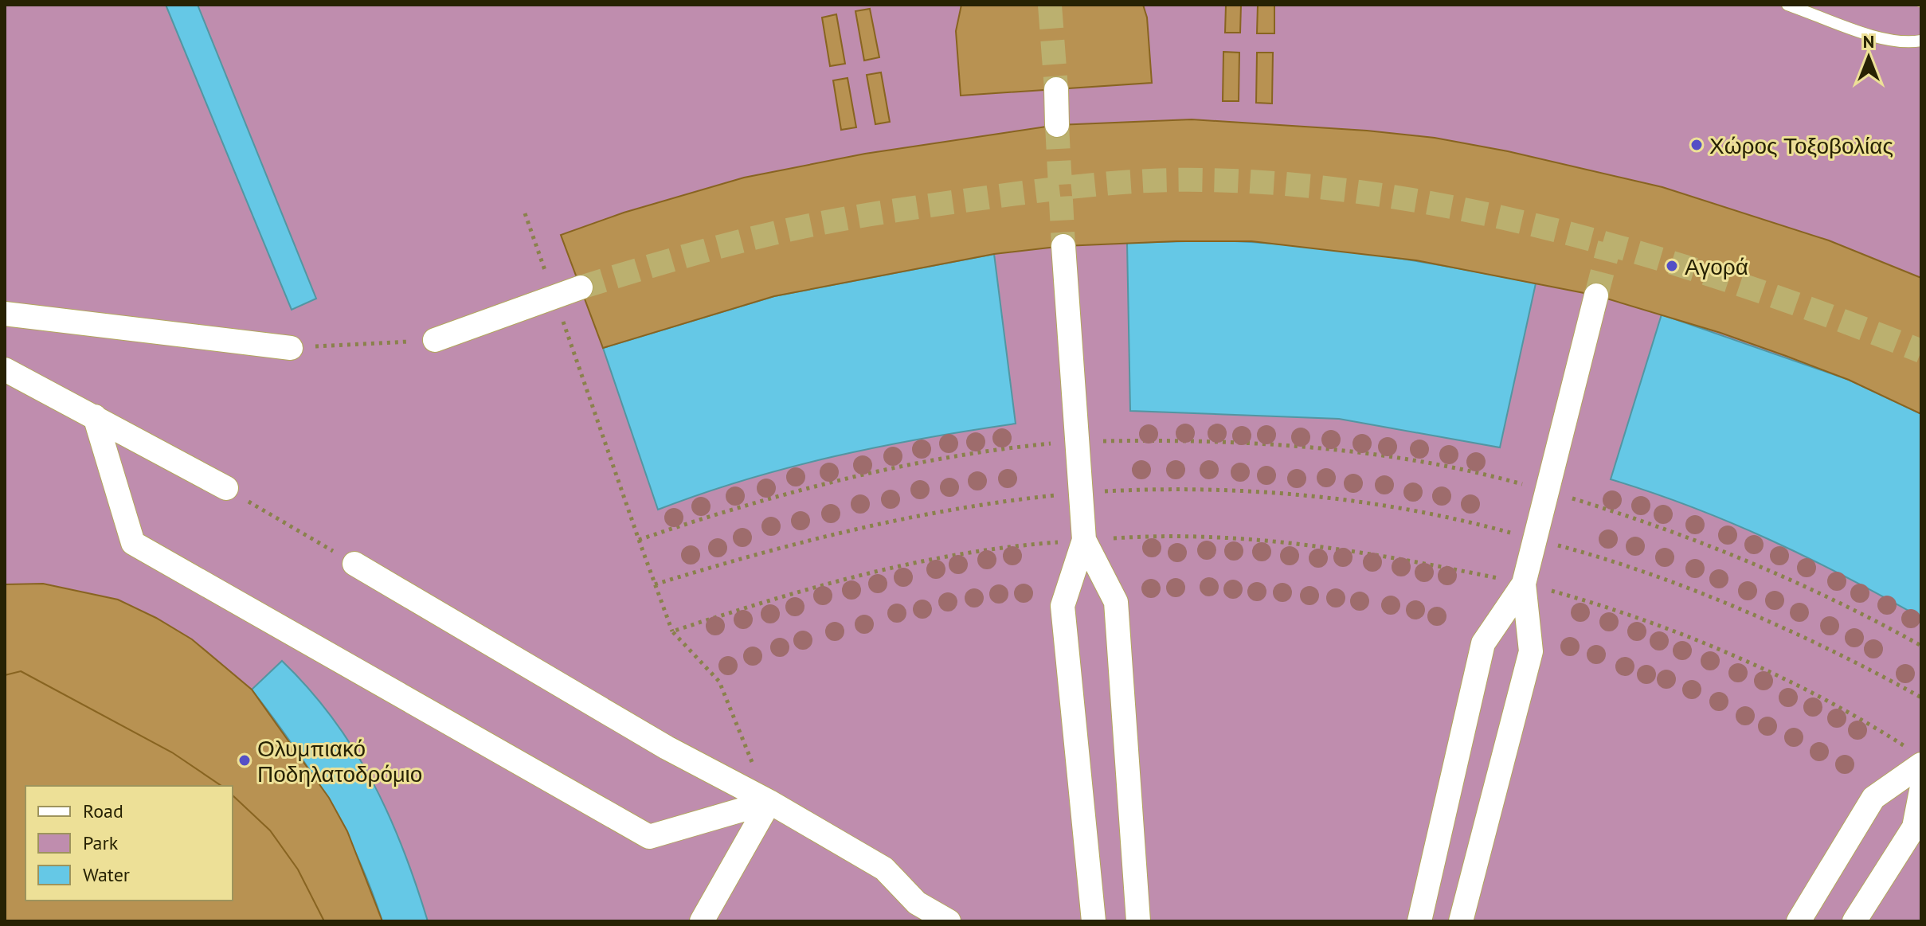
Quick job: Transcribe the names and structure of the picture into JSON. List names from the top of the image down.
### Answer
{
  "places": ["Χώρος Τοξοβολίας", "Αγορά", "Ολυμπιακό Ποδηλατοδρόμιο"],
  "legend": ["Road", "Park", "Water"],
  "north": "top"
}
